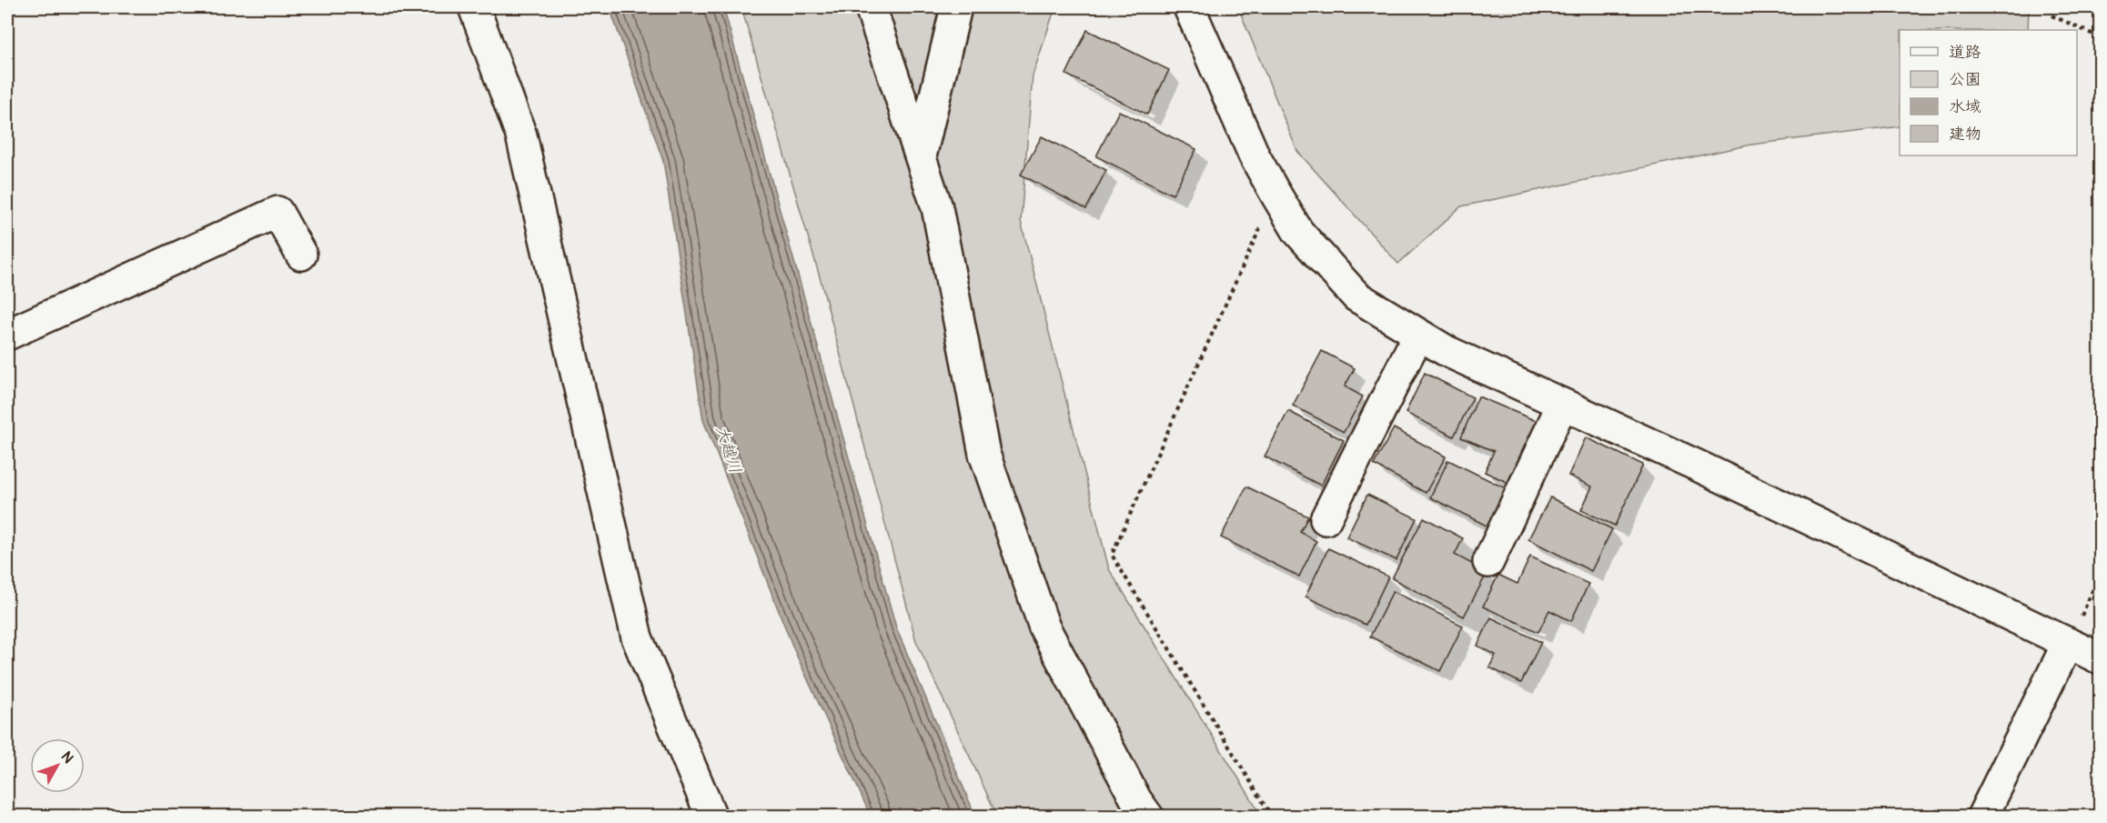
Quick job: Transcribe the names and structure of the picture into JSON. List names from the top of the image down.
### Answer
{
  "water": ["大越川"],
  "legend": [
    "道路",
    "公園",
    "水域",
    "建物"
  ],
  "north": "top right"
}
